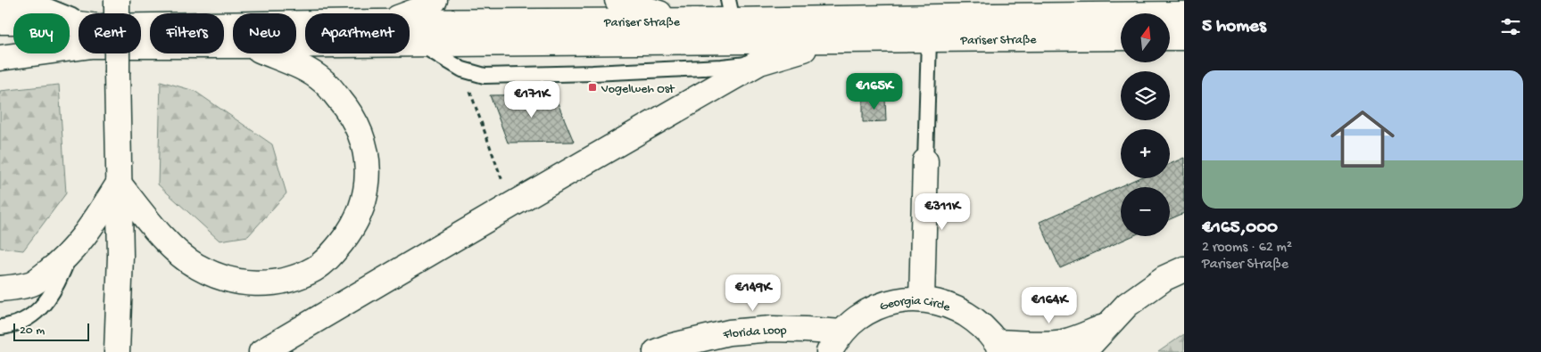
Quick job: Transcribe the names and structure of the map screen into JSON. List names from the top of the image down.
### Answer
{
  "streets": {
    "main road": ["Pariser Straße", "Georgia Circle", "Florida Loop"]
  },
  "crossings": [
    ["Georgia Circle", "Florida Loop"]
  ],
  "places": {
    "transit": ["Vogelweh Ost"]
  },
  "scale_bar": "20 m",
  "north": "top",
  "page": {
    "heading": "5 homes",
    "map_buttons": ["+", "−"],
    "chip": [
      "Buy",
      "Rent",
      "Filters",
      "New",
      "Apartment"
    ],
    "list": [
      {
        "name": "€165,000",
        "note": "2 rooms · 62 m² · Pariser Straße"
      }
    ],
    "price": [
      "€165K",
      "€171K",
      "€311K",
      "€149K",
      "€164K"
    ],
    "scale": "20 m"
  }
}
